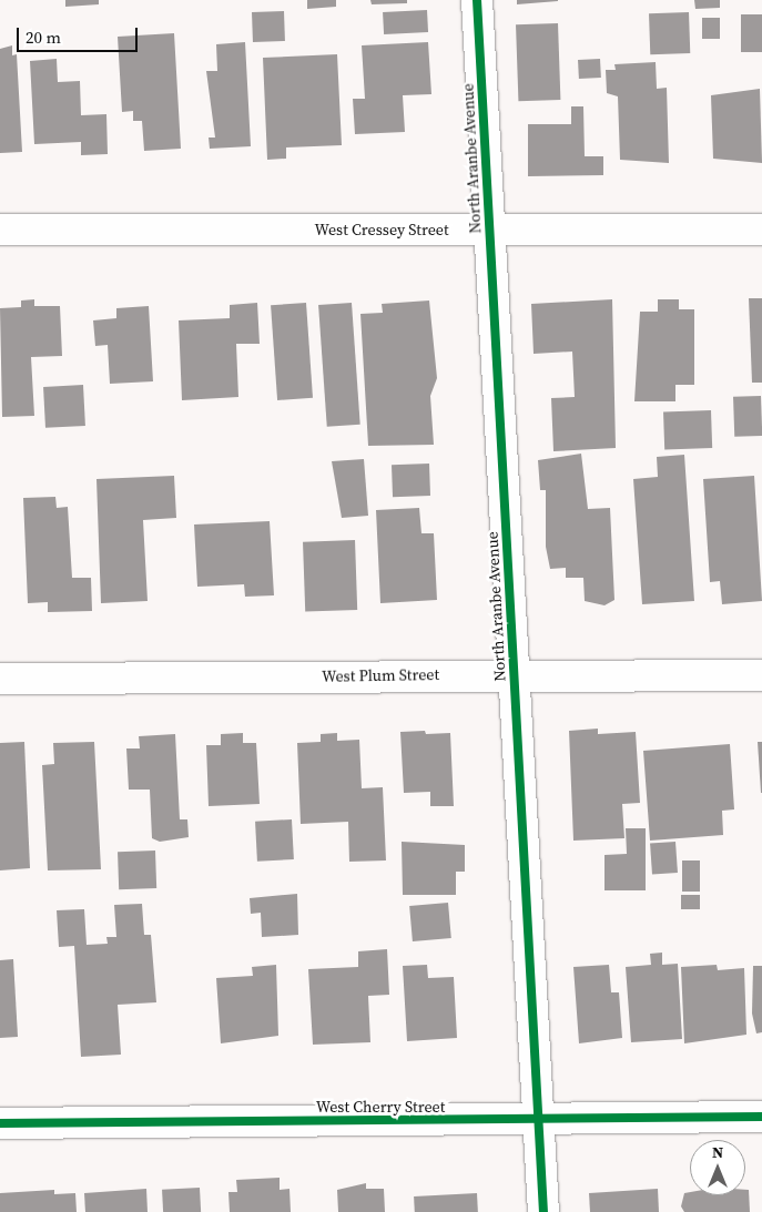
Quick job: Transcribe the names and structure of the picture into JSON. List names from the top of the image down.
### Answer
{
  "streets": {
    "street": [
      "North Aranbe Avenue",
      "West Cressey Street",
      "West Plum Street",
      "West Cherry Street"
    ]
  },
  "crossings": [
    ["North Aranbe Avenue", "West Cressey Street"],
    ["North Aranbe Avenue", "West Plum Street"],
    ["North Aranbe Avenue", "West Cherry Street"]
  ],
  "scale_bar": "20 m",
  "north": "top"
}
